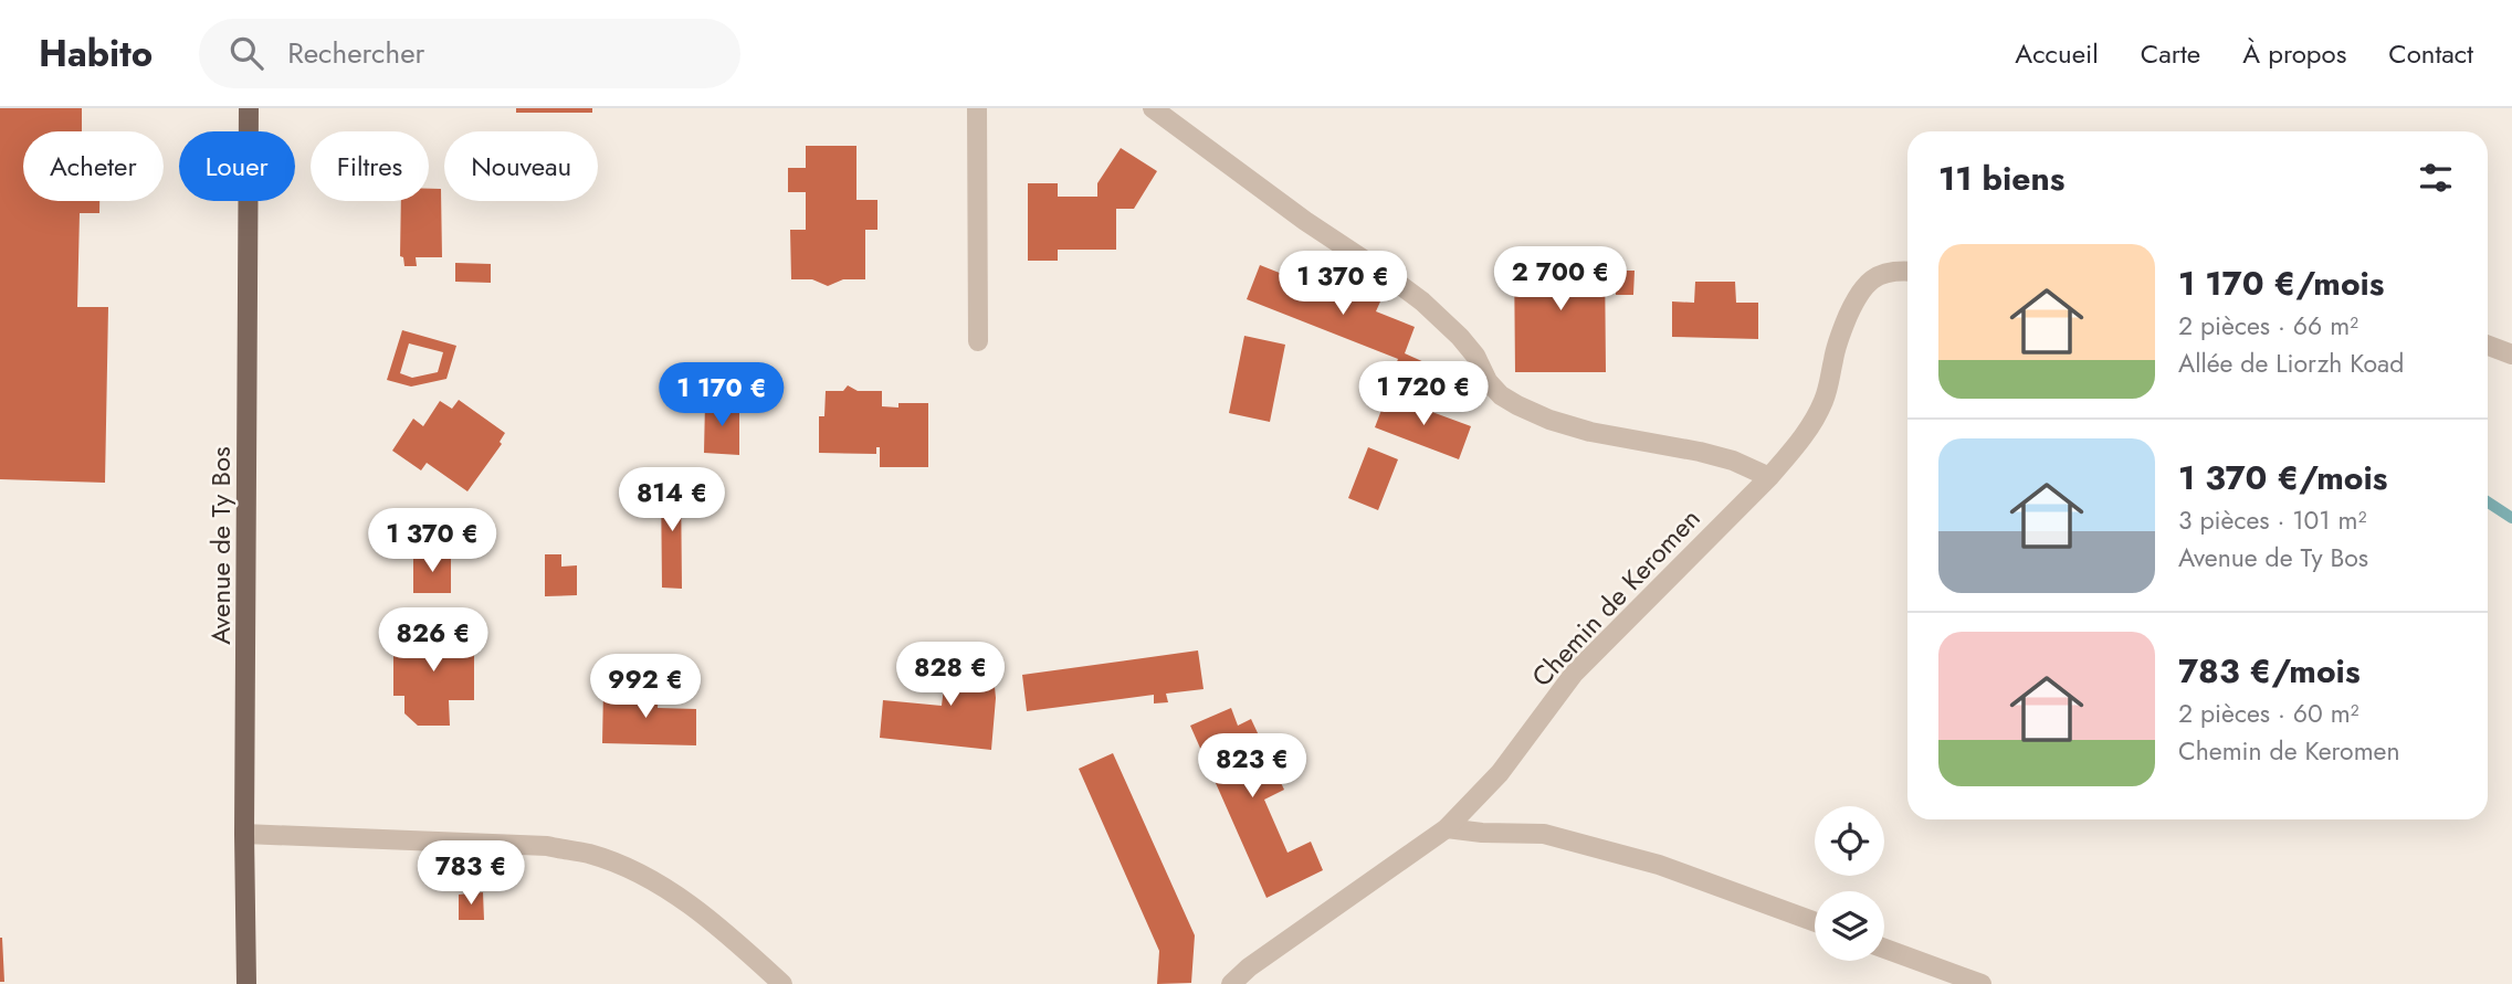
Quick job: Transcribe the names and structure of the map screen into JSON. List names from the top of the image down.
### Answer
{
  "streets": {
    "main road": ["Avenue de Ty Bos"],
    "street": ["Chemin de Keromen"]
  },
  "page": {
    "header": "Habito",
    "search": "Rechercher",
    "nav": [
      "Accueil",
      "Carte",
      "À propos",
      "Contact"
    ],
    "chip": [
      "Acheter",
      "Louer",
      "Filtres",
      "Nouveau"
    ],
    "heading": "11 biens",
    "list": [
      {
        "name": "1 170 €/mois",
        "note": "2 pièces · 66 m² · Allée de Liorzh Koad"
      },
      {
        "name": "1 370 €/mois",
        "note": "3 pièces · 101 m² · Avenue de Ty Bos"
      },
      {
        "name": "783 €/mois",
        "note": "2 pièces · 60 m² · Chemin de Keromen"
      }
    ],
    "price": [
      "2 700 €",
      "1 370 €",
      "1 720 €",
      "1 170 €",
      "814 €",
      "1 370 €",
      "826 €",
      "828 €",
      "992 €",
      "823 €",
      "783 €"
    ]
  }
}
